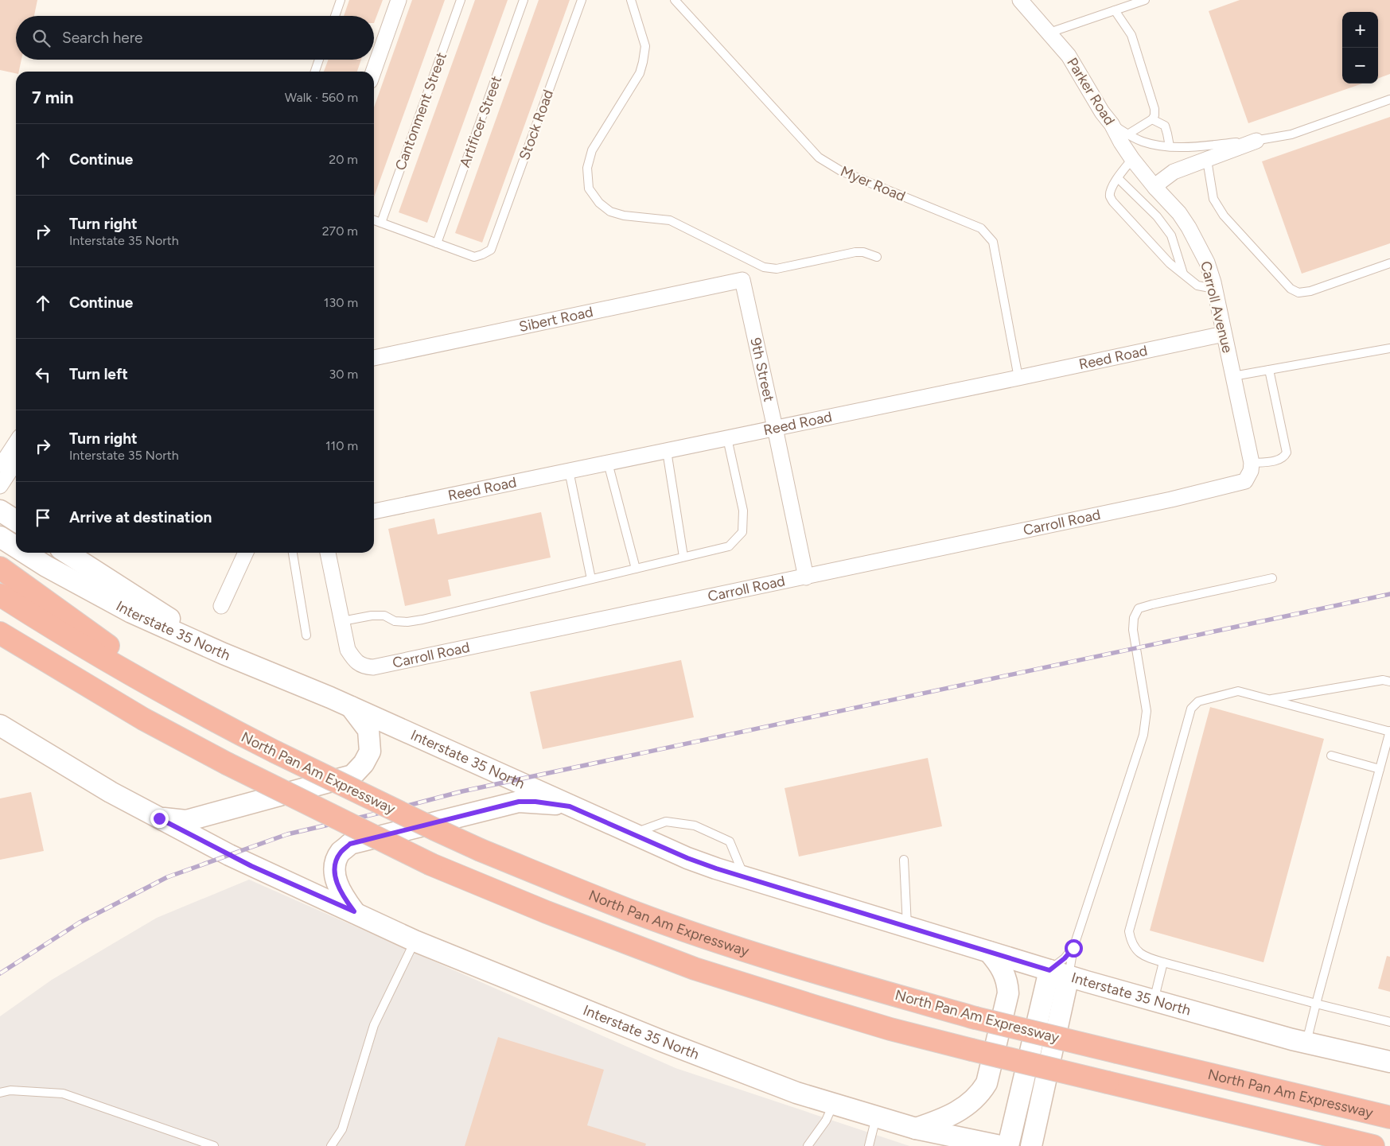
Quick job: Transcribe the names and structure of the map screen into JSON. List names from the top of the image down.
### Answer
{
  "streets": {
    "highway": ["North Pan Am Expressway"],
    "main road": ["Interstate 35 North"],
    "street": [
      "Parker Road",
      "Carroll Avenue",
      "Sibert Road",
      "Reed Road",
      "9th Street",
      "Carroll Road"
    ],
    "lane": [
      "Cantonment Street",
      "Artificer Street",
      "Stock Road",
      "Myer Road"
    ]
  },
  "crossings": [
    ["Parker Road", "Carroll Avenue"],
    ["Artificer Street", "Stock Road"],
    ["Myer Road", "Reed Road"],
    ["Carroll Avenue", "Reed Road"],
    ["Carroll Avenue", "Carroll Road"],
    ["Sibert Road", "9th Street"],
    ["Reed Road", "9th Street"],
    ["9th Street", "Carroll Road"]
  ],
  "page": {
    "map_buttons": ["+", "−"],
    "search": "Search here",
    "heading": ["7 min", "Walk · 560 m"],
    "list": [
      ["Continue", "20 m"],
      ["Turn right", "Interstate 35 North", "270 m"],
      ["Continue", "130 m"],
      ["Turn left", "30 m"],
      ["Turn right", "Interstate 35 North", "110 m"],
      "Arrive at destination"
    ]
  }
}
